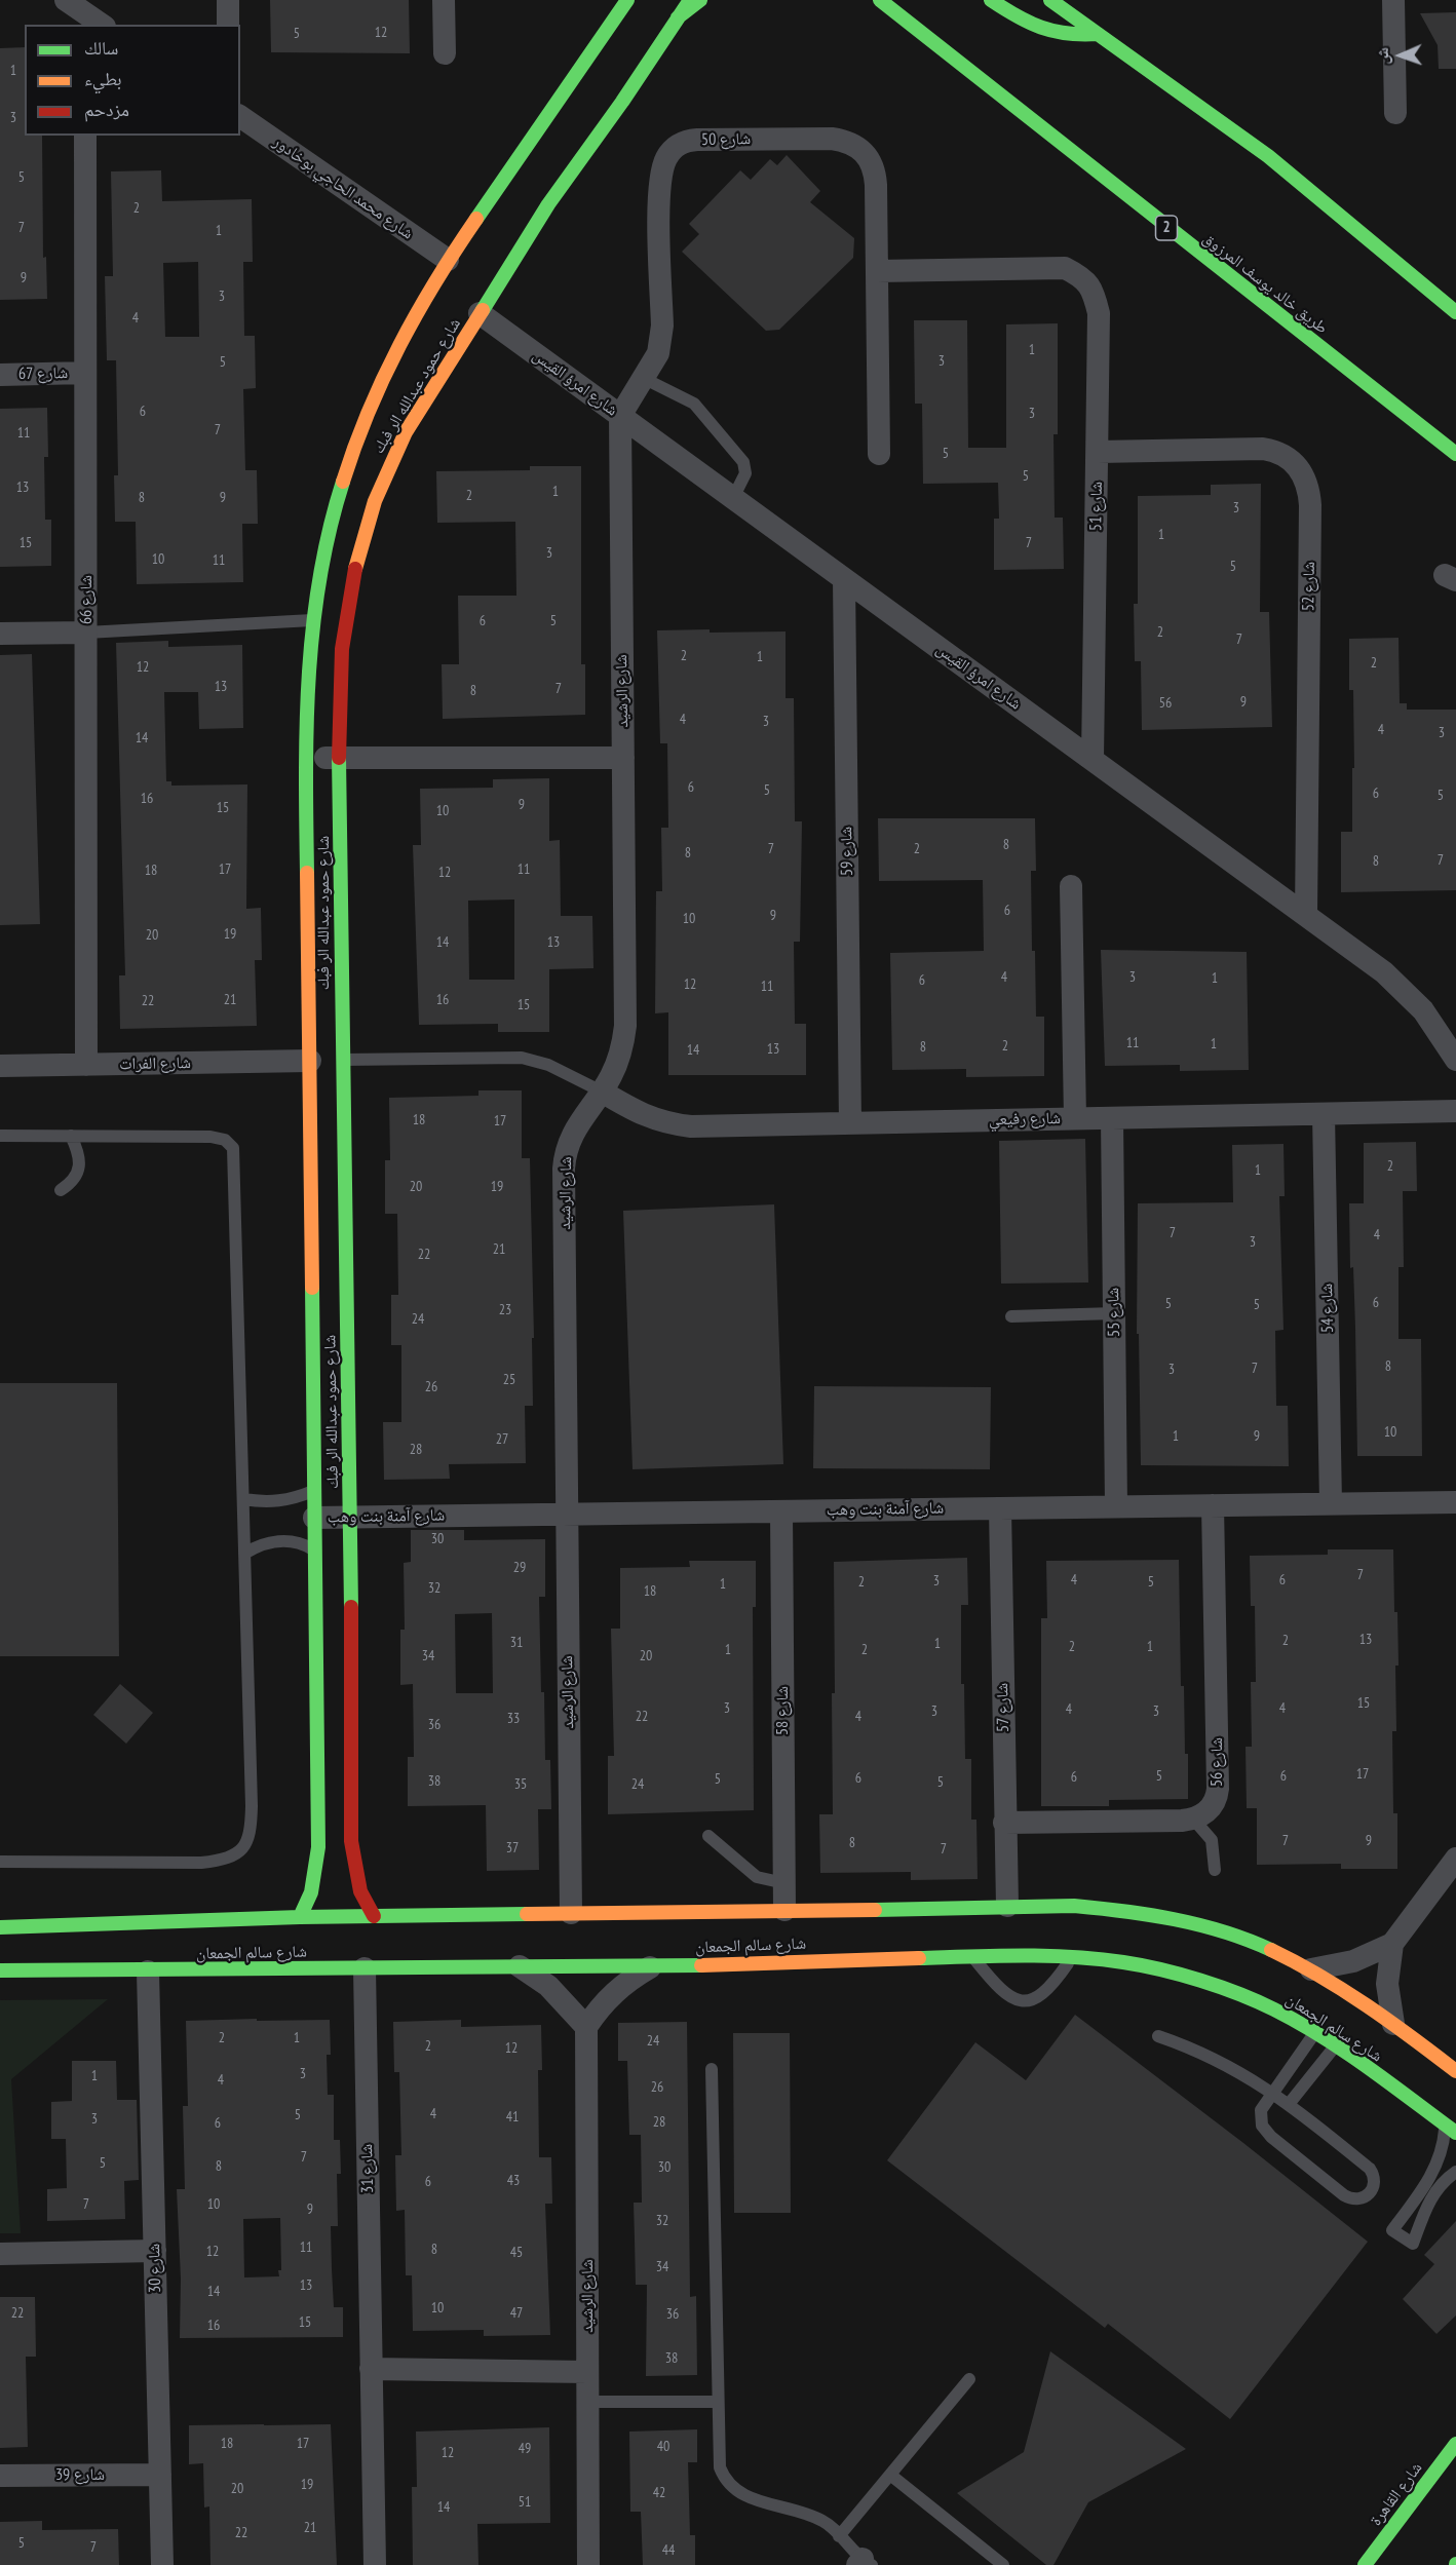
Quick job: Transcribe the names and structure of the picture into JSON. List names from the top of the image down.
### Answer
{
  "streets": {
    "street": [
      "شارع 50",
      "شارع محمد الحاجي بوخادور",
      "2",
      "طريق خالد يوسف المرزوق",
      "شارع 67",
      "شارع امرؤ القيس",
      "شارع حمود عبدالله الر فبك",
      "شارع 51",
      "شارع 52",
      "شارع 66",
      "شارع الرشيد",
      "شارع 59",
      "شارع الفرات",
      "شارع رفيعي",
      "شارع 54",
      "شارع 55",
      "شارع آمنة بنت وهب",
      "شارع 57",
      "شارع 58",
      "شارع 56",
      "شارع سالم الجمعان",
      "شارع 31",
      "شارع 30",
      "شارع 39",
      "شارع القاهرة"
    ]
  },
  "crossings": [
    ["شارع 50", "شارع امرؤ القيس"],
    ["شارع 50", "شارع 51"],
    ["شارع 50", "شارع الرشيد"],
    ["شارع محمد الحاجي بوخادور", "شارع حمود عبدالله الر فبك"],
    ["شارع 67", "شارع 66"],
    ["شارع امرؤ القيس", "شارع حمود عبدالله الر فبك"],
    ["شارع امرؤ القيس", "شارع 51"],
    ["شارع امرؤ القيس", "شارع 52"],
    ["شارع امرؤ القيس", "شارع الرشيد"],
    ["شارع امرؤ القيس", "شارع 59"],
    ["شارع حمود عبدالله الر فبك", "شارع الفرات"],
    ["شارع حمود عبدالله الر فبك", "شارع آمنة بنت وهب"],
    ["شارع حمود عبدالله الر فبك", "شارع سالم الجمعان"],
    ["شارع 51", "شارع 52"],
    ["شارع 66", "شارع الفرات"],
    ["شارع الرشيد", "شارع رفيعي"],
    ["شارع الرشيد", "شارع آمنة بنت وهب"],
    ["شارع الرشيد", "شارع سالم الجمعان"],
    ["شارع 59", "شارع رفيعي"],
    ["شارع رفيعي", "شارع 54"],
    ["شارع رفيعي", "شارع 55"],
    ["شارع 54", "شارع آمنة بنت وهب"],
    ["شارع 55", "شارع آمنة بنت وهب"],
    ["شارع آمنة بنت وهب", "شارع 57"],
    ["شارع آمنة بنت وهب", "شارع 58"],
    ["شارع آمنة بنت وهب", "شارع 56"],
    ["شارع 57", "شارع سالم الجمعان"],
    ["شارع 58", "شارع سالم الجمعان"],
    ["شارع سالم الجمعان", "شارع 31"],
    ["شارع سالم الجمعان", "شارع 30"],
    ["شارع 30", "شارع 39"]
  ],
  "house_numbers": [
    "12",
    "5",
    "1",
    "3",
    "5",
    "2",
    "7",
    "1",
    "9",
    "3",
    "4",
    "1",
    "3",
    "5",
    "6",
    "3",
    "7",
    "11",
    "5",
    "5",
    "13",
    "1",
    "2",
    "8",
    "9",
    "3",
    "1",
    "15",
    "7",
    "3",
    "10",
    "11",
    "5",
    "6",
    "5",
    "2",
    "7",
    "2",
    "1",
    "2",
    "12",
    "13",
    "7",
    "8",
    "9",
    "56",
    "4",
    "3",
    "4",
    "3",
    "14",
    "6",
    "5",
    "6",
    "5",
    "16",
    "9",
    "15",
    "10",
    "8",
    "7",
    "2",
    "8",
    "7",
    "8",
    "17",
    "11",
    "18",
    "12",
    "6",
    "9",
    "10",
    "19",
    "20",
    "14",
    "13",
    "4",
    "3",
    "1",
    "6",
    "12",
    "11",
    "21",
    "16",
    "22",
    "15",
    "11",
    "1",
    "2",
    "8",
    "13",
    "14",
    "18",
    "17",
    "2",
    "1",
    "20",
    "19",
    "7",
    "4",
    "3",
    "21",
    "22",
    "6",
    "5",
    "5",
    "23",
    "24",
    "8",
    "7",
    "3",
    "25",
    "26",
    "10",
    "1",
    "9",
    "27",
    "28",
    "30",
    "29",
    "7",
    "4",
    "6",
    "3",
    "2",
    "5",
    "1",
    "32",
    "18",
    "13",
    "2",
    "31",
    "1",
    "2",
    "1",
    "1",
    "2",
    "34",
    "20",
    "15",
    "3",
    "4",
    "4",
    "3",
    "3",
    "22",
    "4",
    "33",
    "36",
    "17",
    "5",
    "6",
    "6",
    "6",
    "5",
    "38",
    "5",
    "35",
    "24",
    "7",
    "9",
    "8",
    "37",
    "7",
    "2",
    "1",
    "24",
    "2",
    "12",
    "3",
    "1",
    "4",
    "26",
    "4",
    "5",
    "41",
    "3",
    "28",
    "6",
    "7",
    "5",
    "8",
    "30",
    "43",
    "6",
    "7",
    "10",
    "9",
    "32",
    "11",
    "8",
    "12",
    "45",
    "34",
    "13",
    "14",
    "10",
    "22",
    "47",
    "36",
    "15",
    "16",
    "38",
    "18",
    "17",
    "40",
    "49",
    "12",
    "19",
    "20",
    "42",
    "51",
    "14",
    "21",
    "22",
    "5",
    "7",
    "44"
  ],
  "legend": ["سالك", "بطيء", "مزدحم"],
  "north": "left"
}
